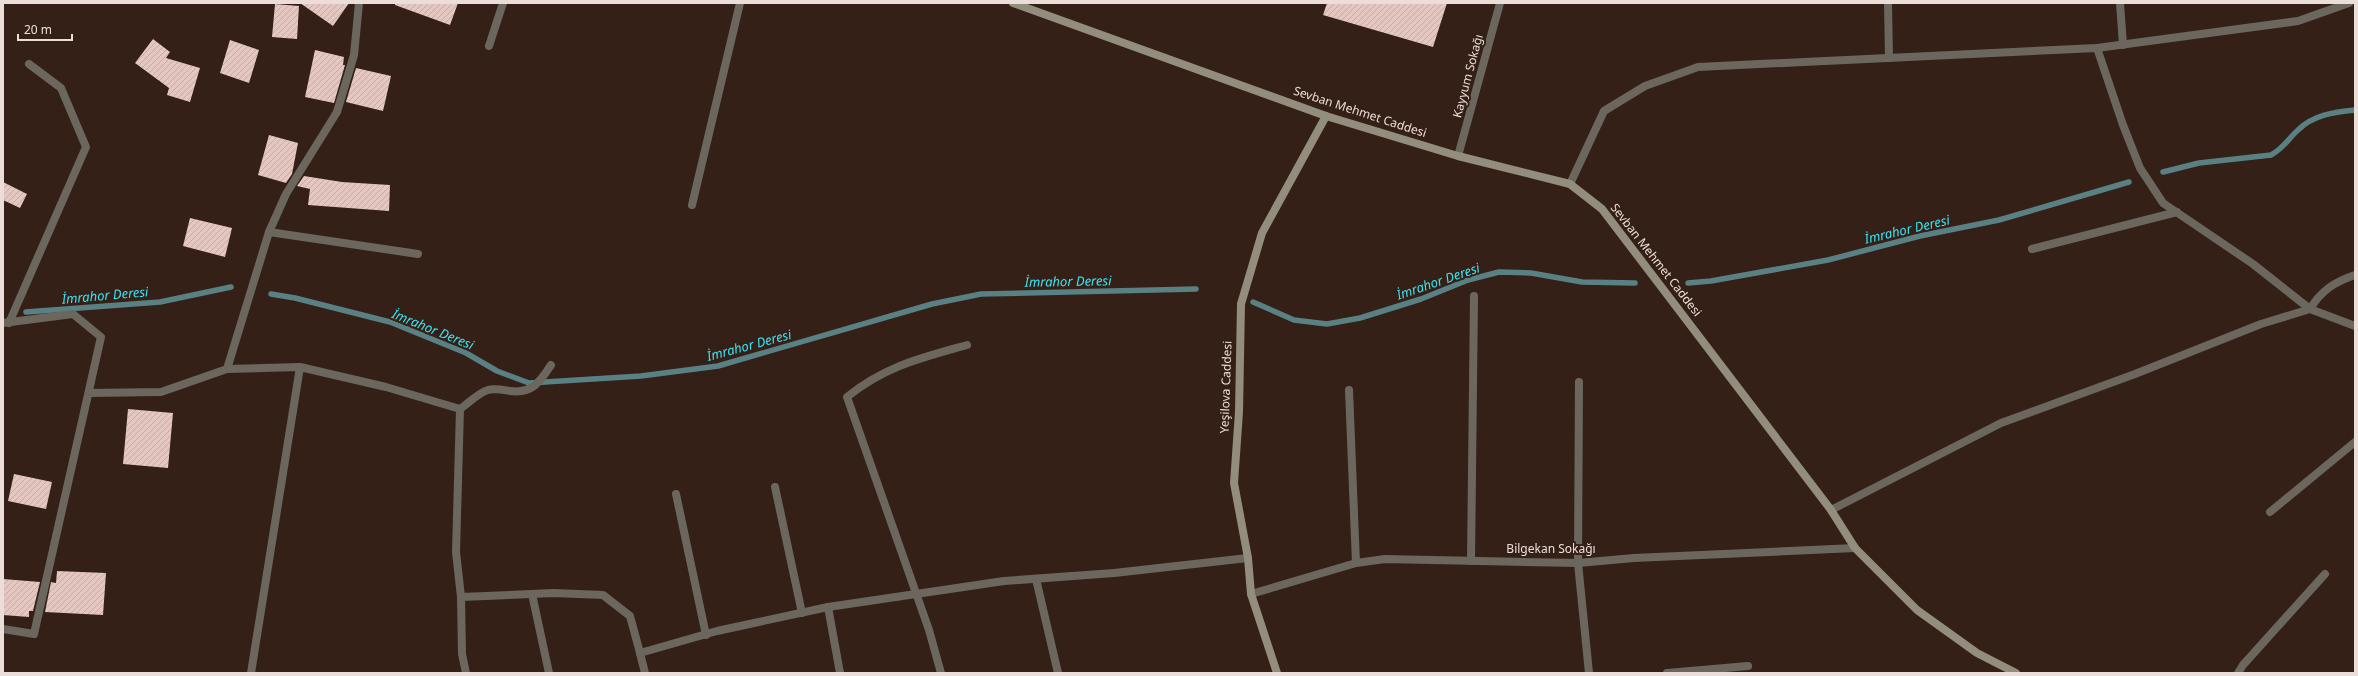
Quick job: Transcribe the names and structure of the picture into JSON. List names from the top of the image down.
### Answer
{
  "streets": {
    "main road": ["Sevban Mehmet Caddesi", "Yeşilova Caddesi"],
    "street": ["Kayyum Sokağı", "Bilgekan Sokağı"]
  },
  "crossings": [
    ["Kayyum Sokağı", "Sevban Mehmet Caddesi"],
    ["Sevban Mehmet Caddesi", "Yeşilova Caddesi"],
    ["Sevban Mehmet Caddesi", "Bilgekan Sokağı"],
    ["Yeşilova Caddesi", "Bilgekan Sokağı"]
  ],
  "water": ["İmrahor Deresi"],
  "scale_bar": "20 m"
}
